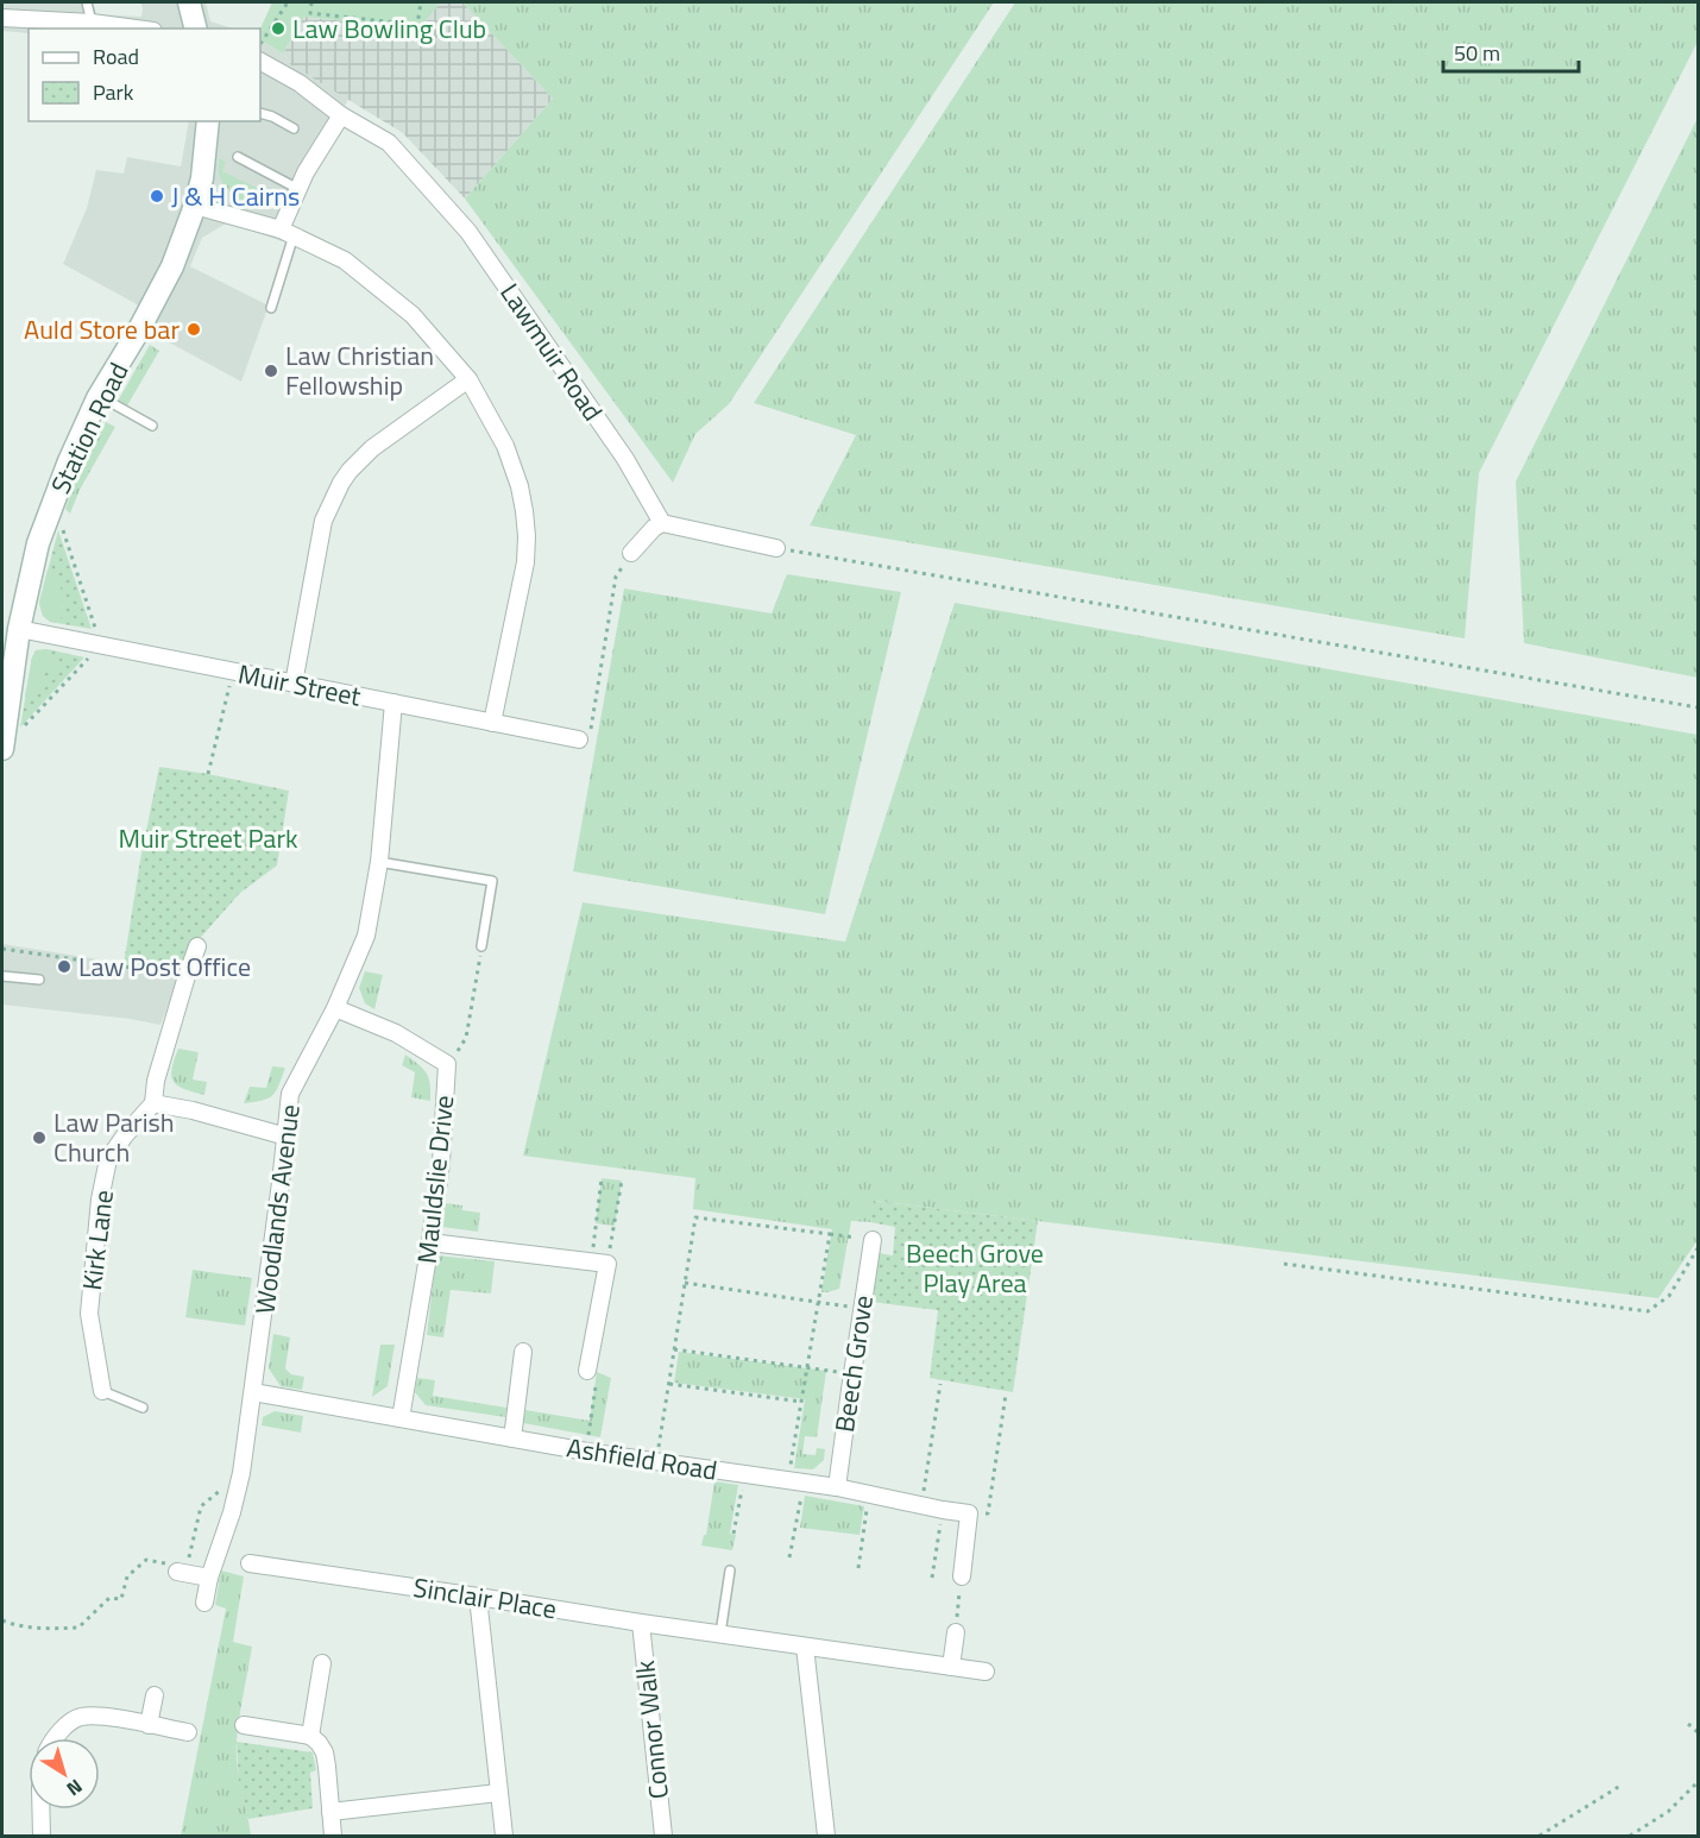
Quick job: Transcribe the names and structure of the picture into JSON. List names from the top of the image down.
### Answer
{
  "streets": {
    "main road": ["Station Road"],
    "street": [
      "Lawmuir Road",
      "Muir Street",
      "Mauldslie Drive",
      "Woodlands Avenue",
      "Kirk Lane",
      "Beech Grove",
      "Ashfield Road",
      "Sinclair Place",
      "Connor Walk"
    ]
  },
  "crossings": [
    ["Station Road", "Muir Street"],
    ["Muir Street", "Woodlands Avenue"],
    ["Mauldslie Drive", "Woodlands Avenue"],
    ["Mauldslie Drive", "Ashfield Road"],
    ["Woodlands Avenue", "Ashfield Road"],
    ["Beech Grove", "Ashfield Road"],
    ["Sinclair Place", "Connor Walk"]
  ],
  "parks": ["Muir Street Park", "Beech Grove Play Area"],
  "places": [
    "Law Bowling Club",
    "J & H Cairns",
    "Auld Store bar",
    "Law Christian Fellowship",
    "Law Post Office",
    "Law Parish Church"
  ],
  "legend": ["Road", "Park"],
  "scale_bar": "50 m",
  "north": "bottom right"
}
